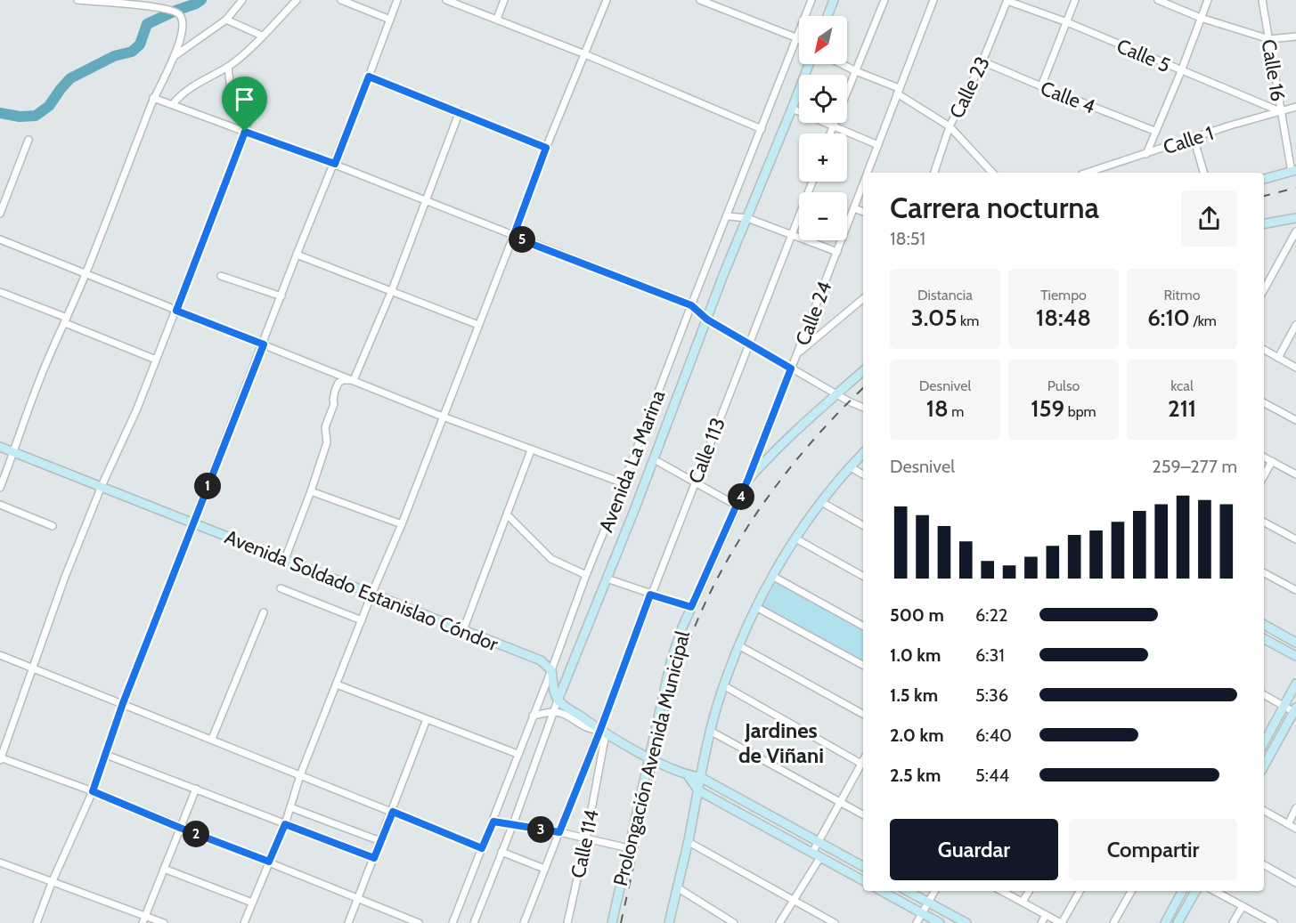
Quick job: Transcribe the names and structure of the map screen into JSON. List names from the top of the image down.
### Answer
{
  "streets": {
    "street": [
      "Calle 5",
      "Calle 16",
      "Calle 23",
      "Calle 4",
      "Calle 1",
      "Calle 24",
      "Calle 113",
      "Avenida La Marina",
      "Avenida Soldado Estanislao Cóndor",
      "Prolongación Avenida Municipal",
      "Calle 114"
    ]
  },
  "crossings": [
    ["Calle 5", "Calle 16"],
    ["Calle 5", "Calle 23"],
    ["Calle 5", "Calle 1"],
    ["Calle 16", "Calle 1"],
    ["Calle 23", "Calle 4"],
    ["Calle 24", "Prolongación Avenida Municipal"],
    ["Calle 113", "Calle 114"],
    ["Avenida La Marina", "Avenida Soldado Estanislao Cóndor"]
  ],
  "districts": ["Jardines de Viñani"],
  "north": "bottom left",
  "page": {
    "map_buttons": ["+", "−"],
    "heading": ["Carrera nocturna", "18:51"],
    "pins": [
      "5",
      "1",
      "4",
      "3",
      "2"
    ],
    "stats": [
      ["Distancia", "3.05 km"],
      ["Tiempo", "18:48"],
      ["Ritmo", "6:10 /km"],
      ["Desnivel", "18 m"],
      ["Pulso", "159 bpm"],
      ["kcal", "211"]
    ],
    "chart": ["Desnivel", "259–277 m"],
    "list": [
      {
        "name": "500 m",
        "note": "6:22"
      },
      {
        "name": "1.0 km",
        "note": "6:31"
      },
      {
        "name": "1.5 km",
        "note": "5:36"
      },
      {
        "name": "2.0 km",
        "note": "6:40"
      },
      {
        "name": "2.5 km",
        "note": "5:44"
      }
    ],
    "buttons": ["Guardar", "Compartir"]
  }
}
